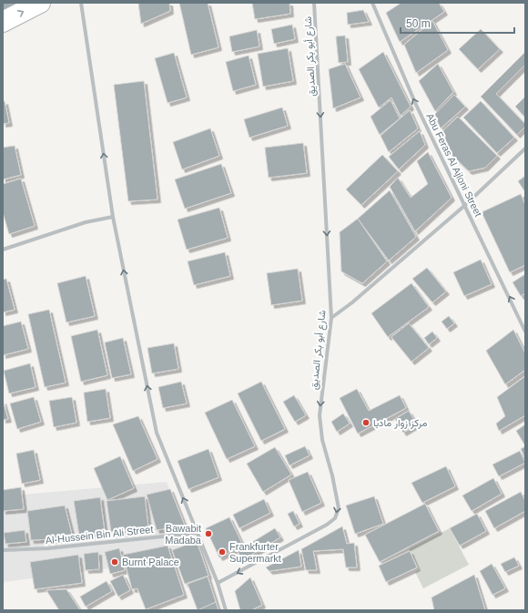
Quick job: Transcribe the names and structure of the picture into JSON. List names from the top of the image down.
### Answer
{
  "streets": {
    "street": ["شارع أبو بكر الصديق", "Abu Feras Al Ajloni Street", "Al-Hussein Bin Ali Street"]
  },
  "one_way": ["شارع أبو بكر الصديق", "Abu Feras Al Ajloni Street"],
  "places": [
    "مركز زوار مادبا",
    "Bawabit Madaba",
    "Frankfurter Supermarkt",
    "Burnt Palace"
  ],
  "scale_bar": "50 m"
}
